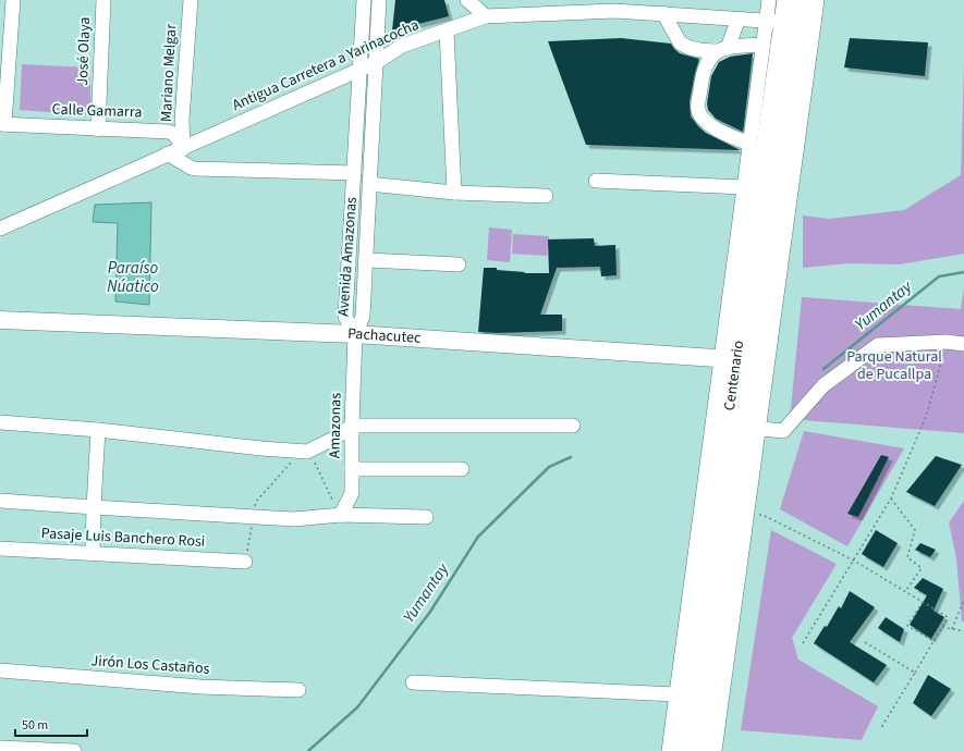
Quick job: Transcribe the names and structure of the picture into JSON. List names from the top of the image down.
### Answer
{
  "streets": {
    "highway": ["Centenario"],
    "main road": ["Pachacutec"],
    "street": [
      "José Olaya",
      "Antigua Carretera a Yarinacocha",
      "Mariano Melgar",
      "Calle Gamarra",
      "Avenida Amazonas",
      "Amazonas",
      "Pasaje Luis Banchero Rosi",
      "Jirón Los Castaños"
    ]
  },
  "crossings": [
    ["José Olaya", "Calle Gamarra"],
    ["Antigua Carretera a Yarinacocha", "Mariano Melgar"],
    ["Antigua Carretera a Yarinacocha", "Calle Gamarra"],
    ["Antigua Carretera a Yarinacocha", "Avenida Amazonas"],
    ["Antigua Carretera a Yarinacocha", "Centenario"],
    ["Mariano Melgar", "Calle Gamarra"],
    ["Avenida Amazonas", "Pachacutec"],
    ["Avenida Amazonas", "Amazonas"],
    ["Pachacutec", "Centenario"],
    ["Pachacutec", "Amazonas"]
  ],
  "water": ["Paraíso Núatico", "Yumantay"],
  "parks": ["Parque Natural de Pucallpa"],
  "scale_bar": "50 m"
}
